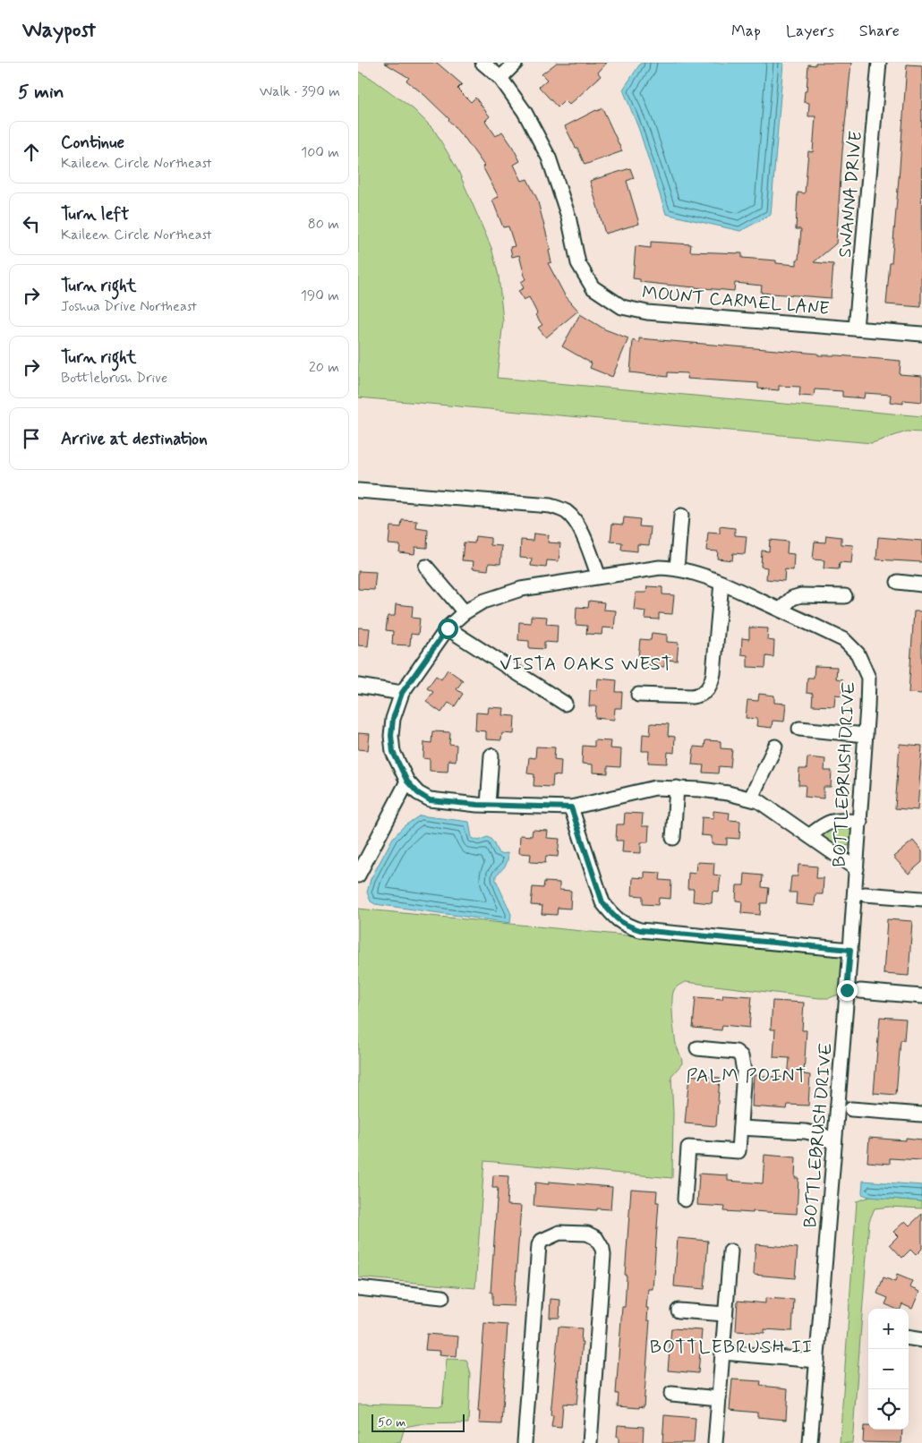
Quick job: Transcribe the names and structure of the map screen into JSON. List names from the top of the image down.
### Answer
{
  "streets": {
    "street": ["SWANNA DRIVE", "MOUNT CARMEL LANE", "BOTTLEBRUSH DRIVE"]
  },
  "crossings": [
    ["SWANNA DRIVE", "MOUNT CARMEL LANE"]
  ],
  "districts": ["VISTA OAKS WEST", "PALM POINT", "BOTTLEBRUSH II"],
  "scale_bar": "50 m",
  "page": {
    "header": "Waypost",
    "nav": ["Map", "Layers", "Share"],
    "heading": ["5 min", "Walk · 390 m"],
    "list": [
      ["Continue", "Kaileen Circle Northeast", "100 m"],
      ["Turn left", "Kaileen Circle Northeast", "80 m"],
      ["Turn right", "Joshua Drive Northeast", "190 m"],
      ["Turn right", "Bottlebrush Drive", "20 m"],
      "Arrive at destination"
    ],
    "map_buttons": ["+", "−"],
    "scale": "50 m"
  }
}
